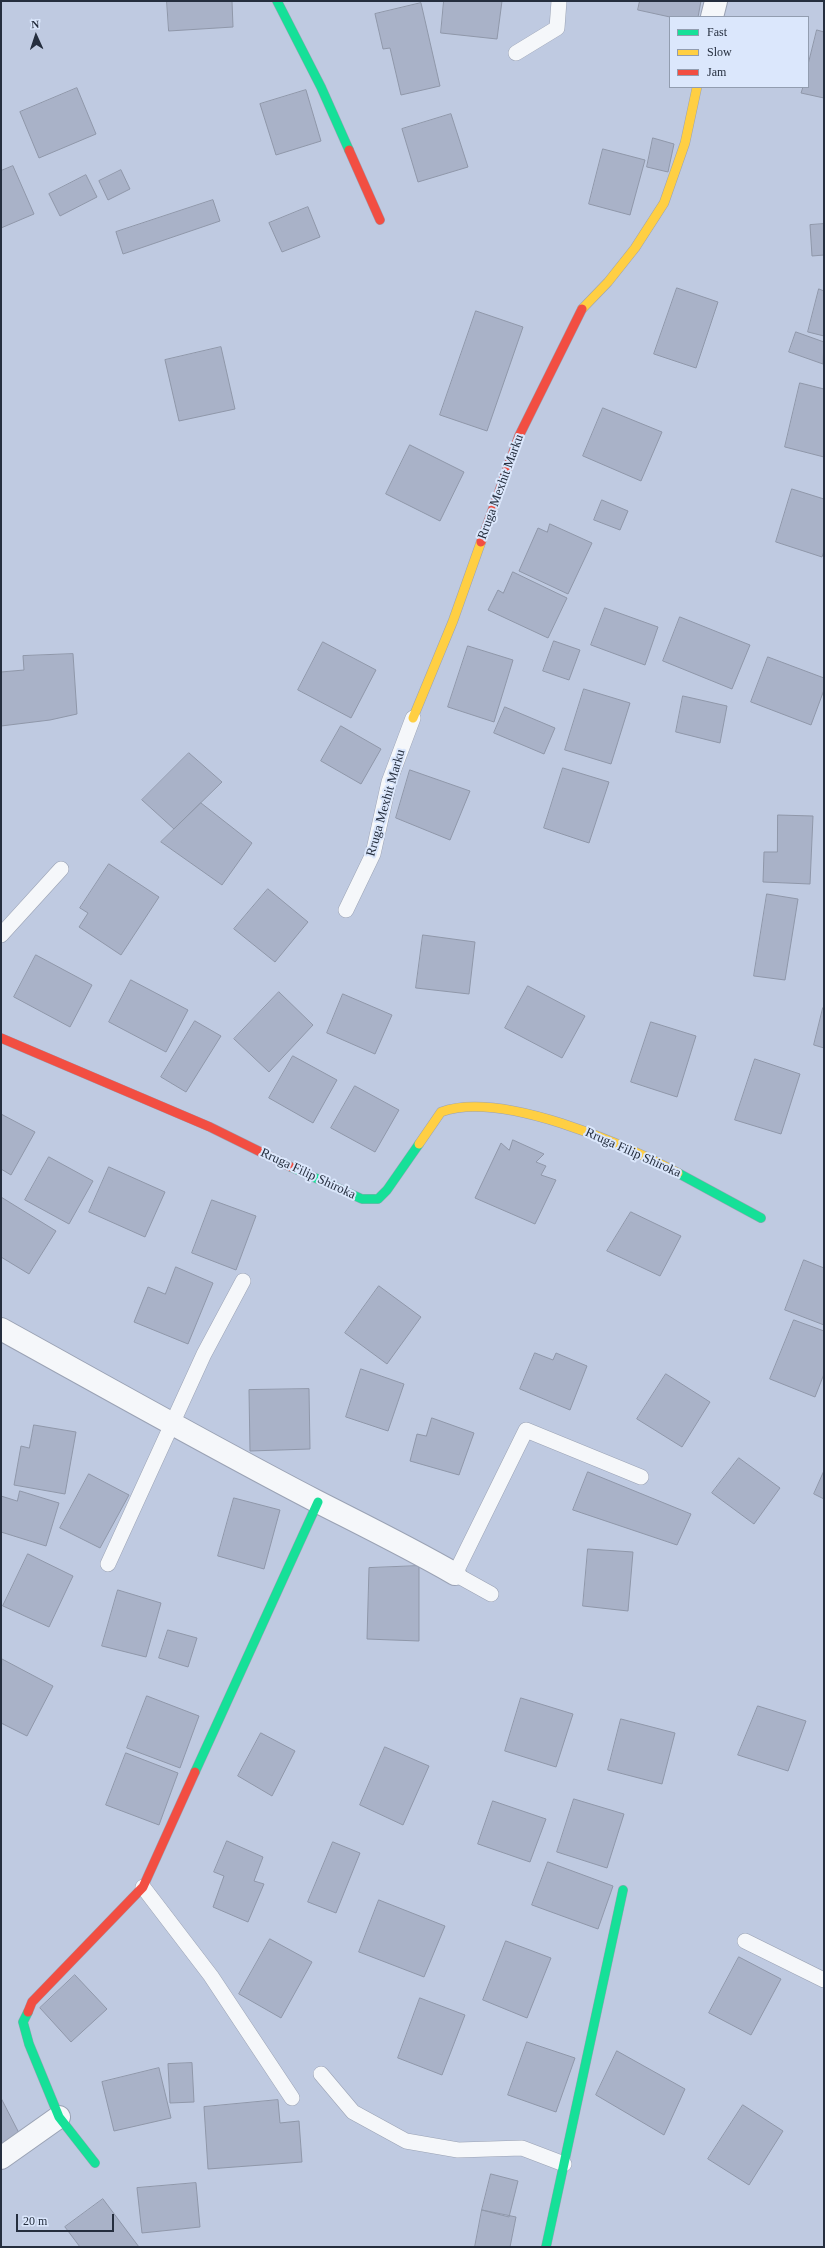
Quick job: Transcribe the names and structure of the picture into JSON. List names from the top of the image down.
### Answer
{
  "streets": {
    "street": ["Rruga Mexhit Marku", "Rruga Filip Shiroka"]
  },
  "legend": ["Fast", "Slow", "Jam"],
  "scale_bar": "20 m",
  "north": "top"
}
